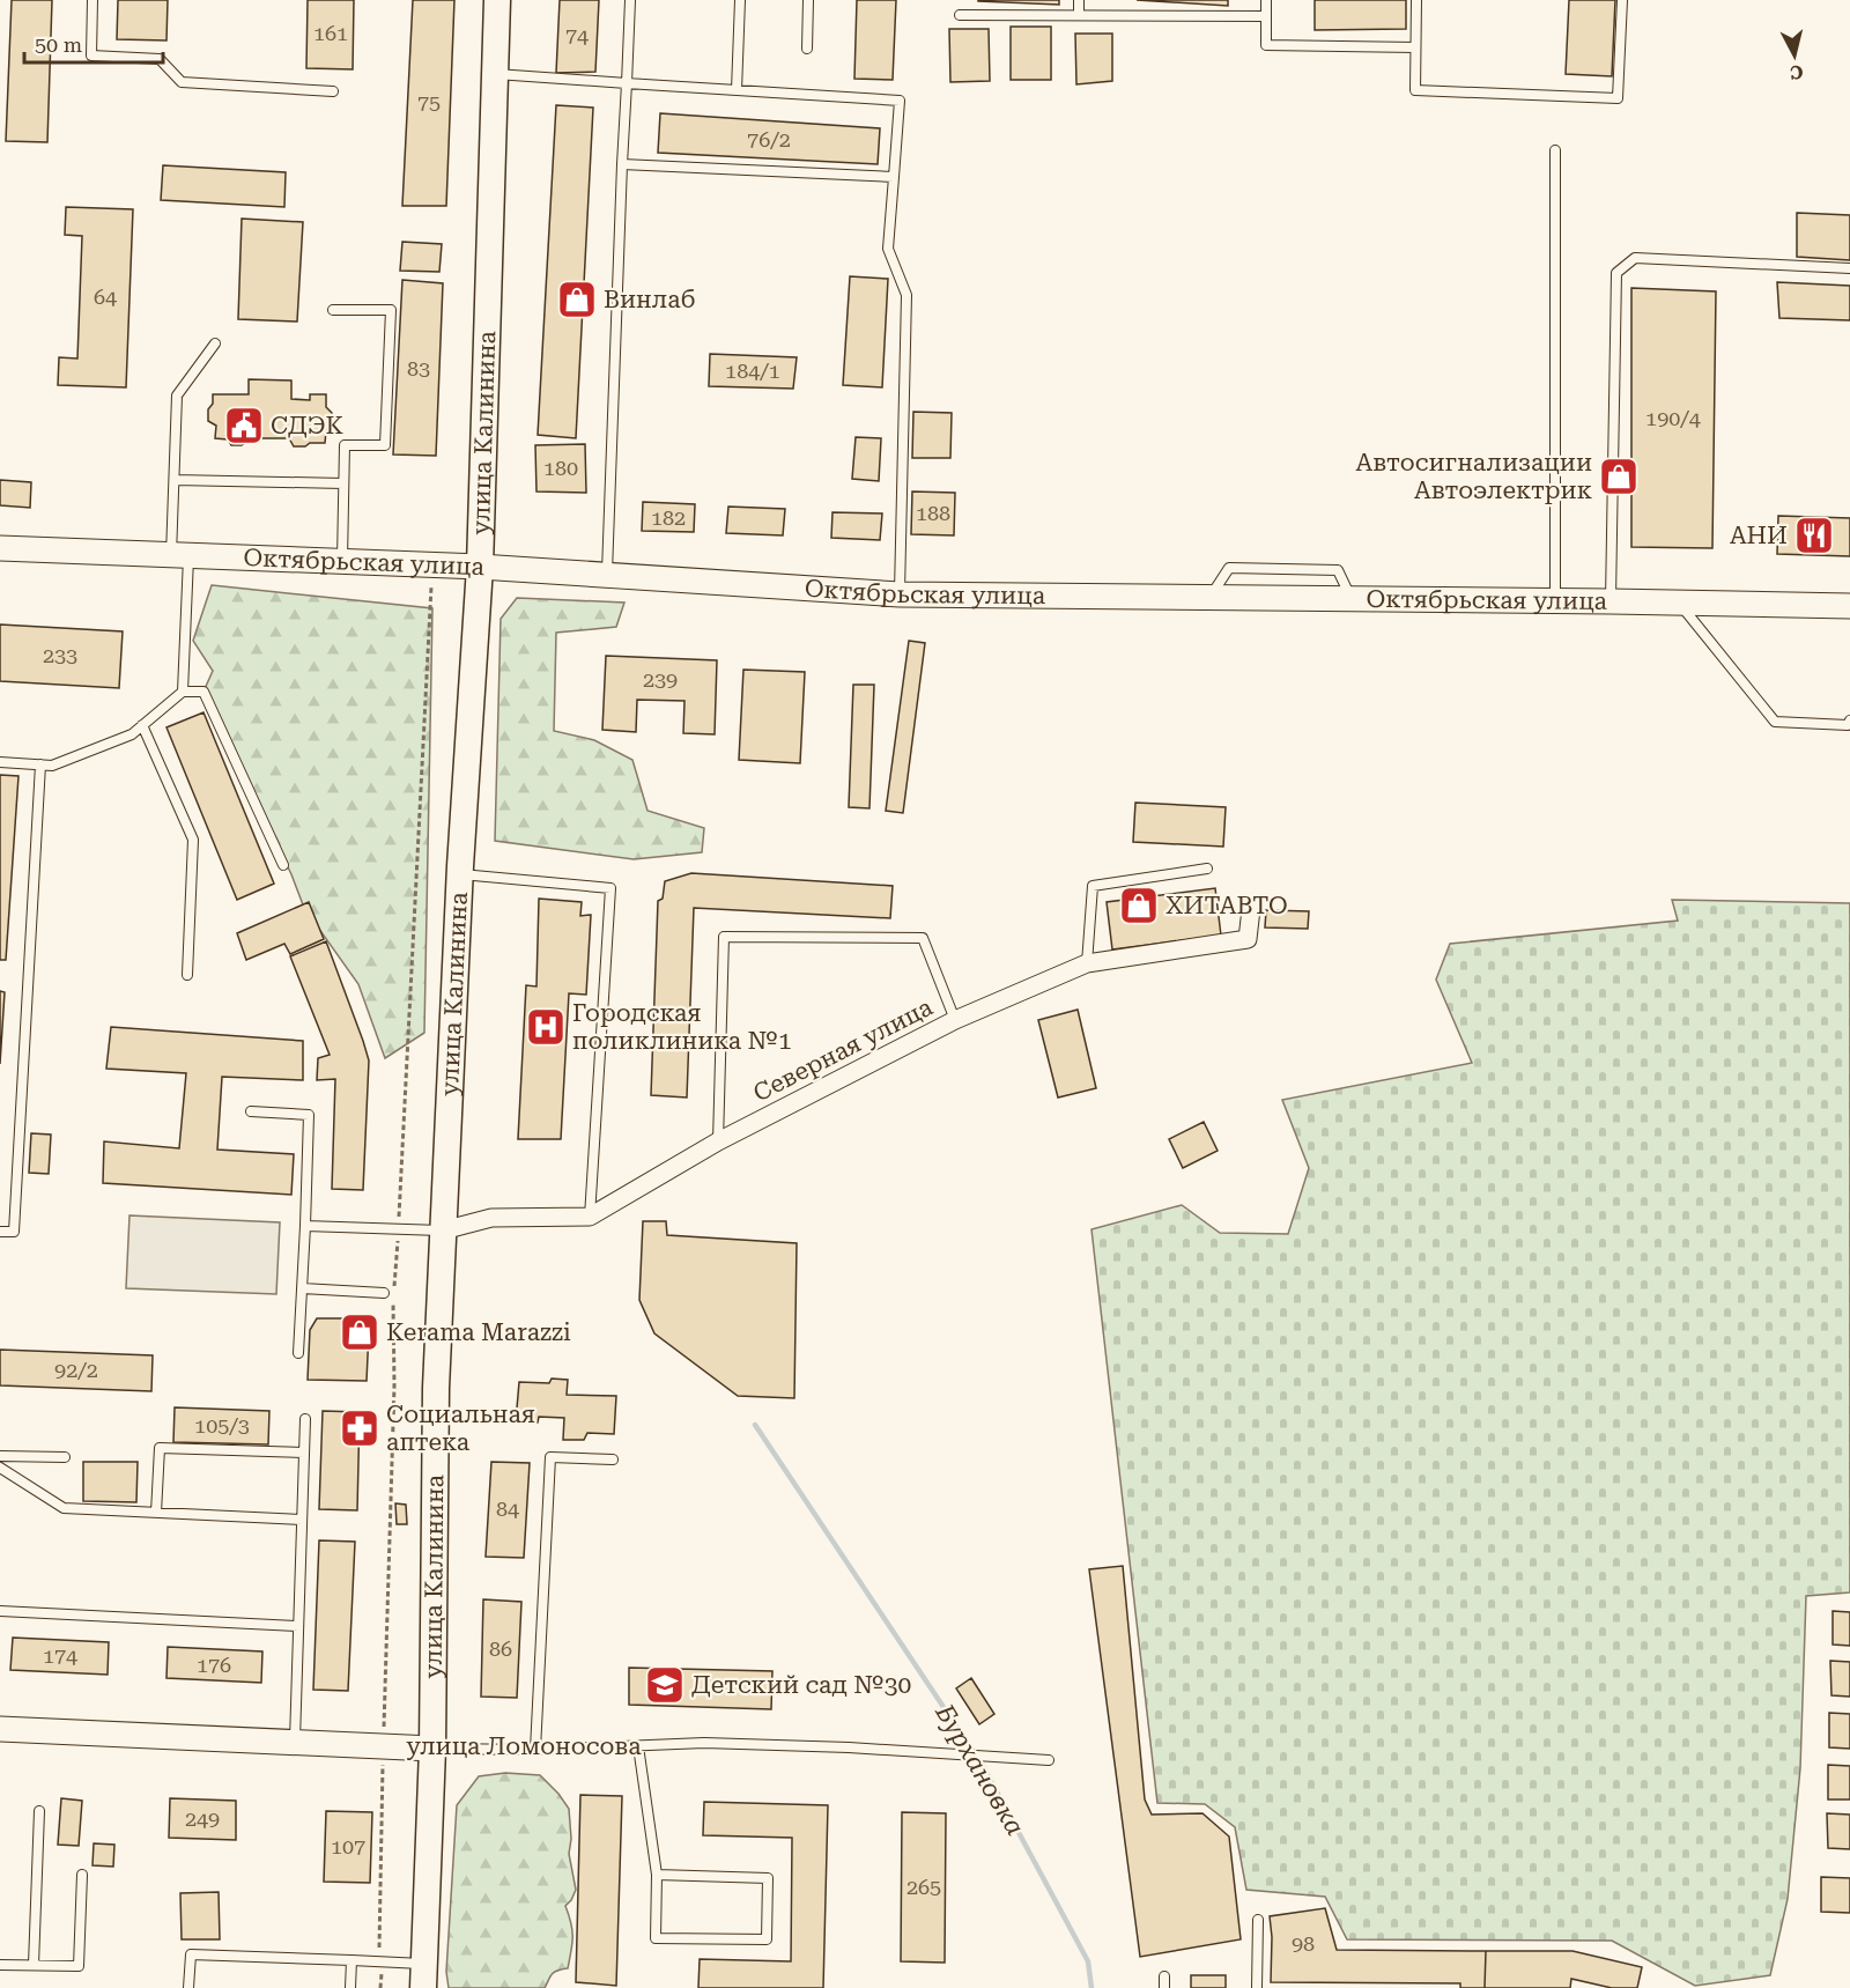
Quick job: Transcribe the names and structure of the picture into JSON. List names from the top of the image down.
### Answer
{
  "streets": {
    "main road": ["улица Калинина", "Октябрьская улица", "улица Ломоносова"],
    "street": ["Северная улица"]
  },
  "crossings": [
    ["улица Калинина", "Октябрьская улица"],
    ["улица Калинина", "Северная улица"],
    ["улица Калинина", "улица Ломоносова"]
  ],
  "water": ["Бурхановка"],
  "places": {
    "shop": [
      "Винлаб",
      "Автосигнализации Автоэлектрик",
      "ХИТАВТО",
      "Kerama Marazzi"
    ],
    "public building": ["СДЭК"],
    "restaurant": ["АНИ"],
    "hospital": ["Городская поликлиника №1"],
    "pharmacy": ["Социальная аптека"],
    "school or university": ["Детский сад №30"]
  },
  "house_numbers": [
    "161",
    "74",
    "75",
    "76/2",
    "64",
    "83",
    "184/1",
    "190/4",
    "180",
    "188",
    "182",
    "233",
    "239",
    "92/2",
    "105/3",
    "84",
    "86",
    "174",
    "176",
    "249",
    "107",
    "265",
    "98"
  ],
  "scale_bar": "50 m",
  "north": "bottom"
}
